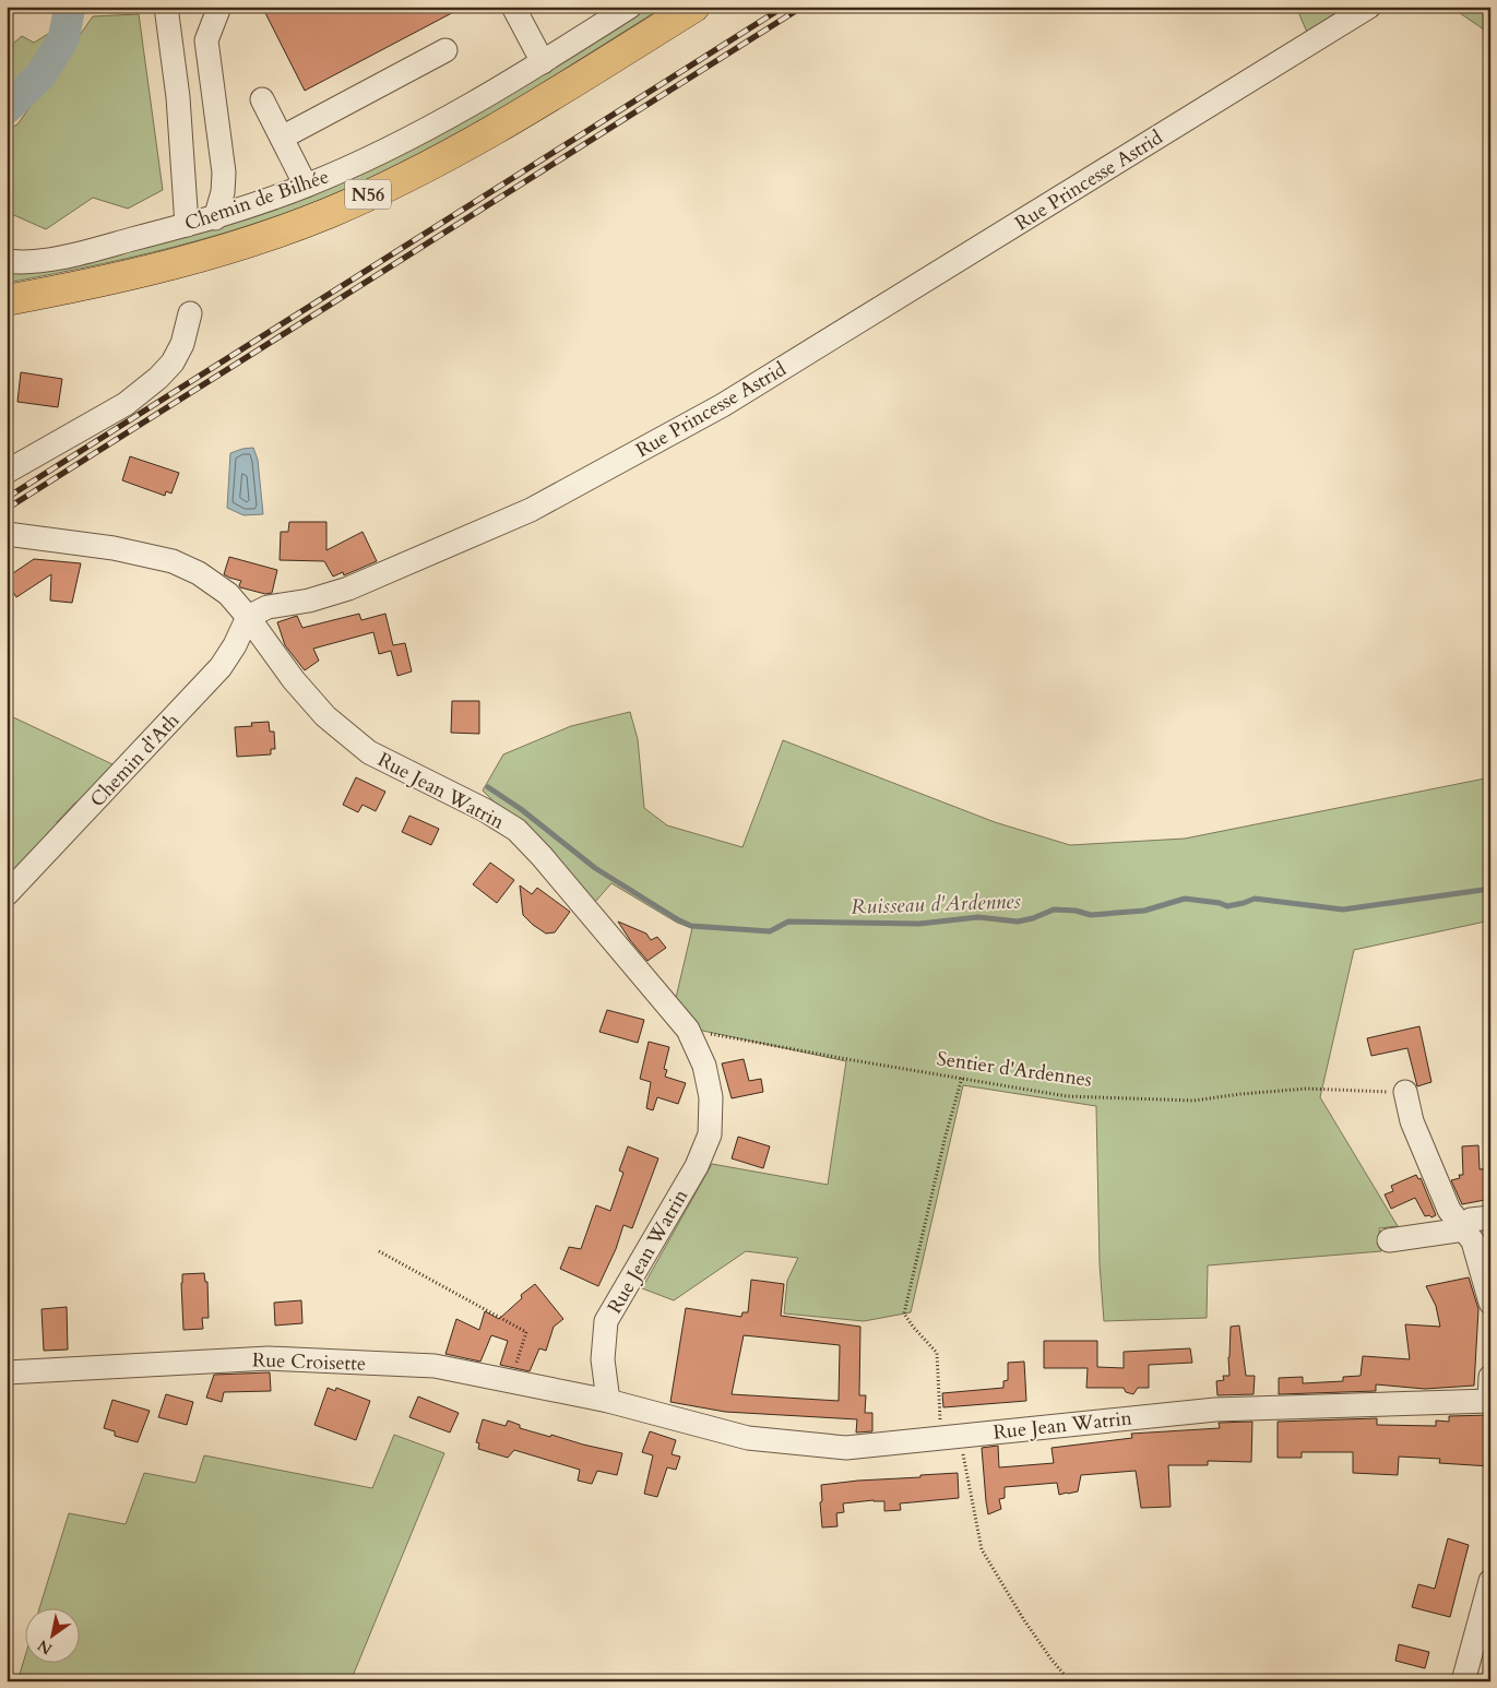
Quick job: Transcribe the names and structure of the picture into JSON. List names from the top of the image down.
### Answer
{
  "streets": {
    "highway": ["N56"],
    "street": [
      "Rue Princesse Astrid",
      "Chemin de Bilhée",
      "Chemin d'Ath",
      "Rue Jean Watrin",
      "Rue Croisette"
    ],
    "path": ["Sentier d'Ardennes"]
  },
  "crossings": [
    ["Rue Princesse Astrid", "Chemin d'Ath"],
    ["Rue Princesse Astrid", "Rue Jean Watrin"],
    ["Chemin d'Ath", "Rue Jean Watrin"],
    ["Rue Jean Watrin", "Sentier d'Ardennes"],
    ["Rue Jean Watrin", "Rue Croisette"]
  ],
  "water": ["Ruisseau d'Ardennes"],
  "north": "bottom left"
}
